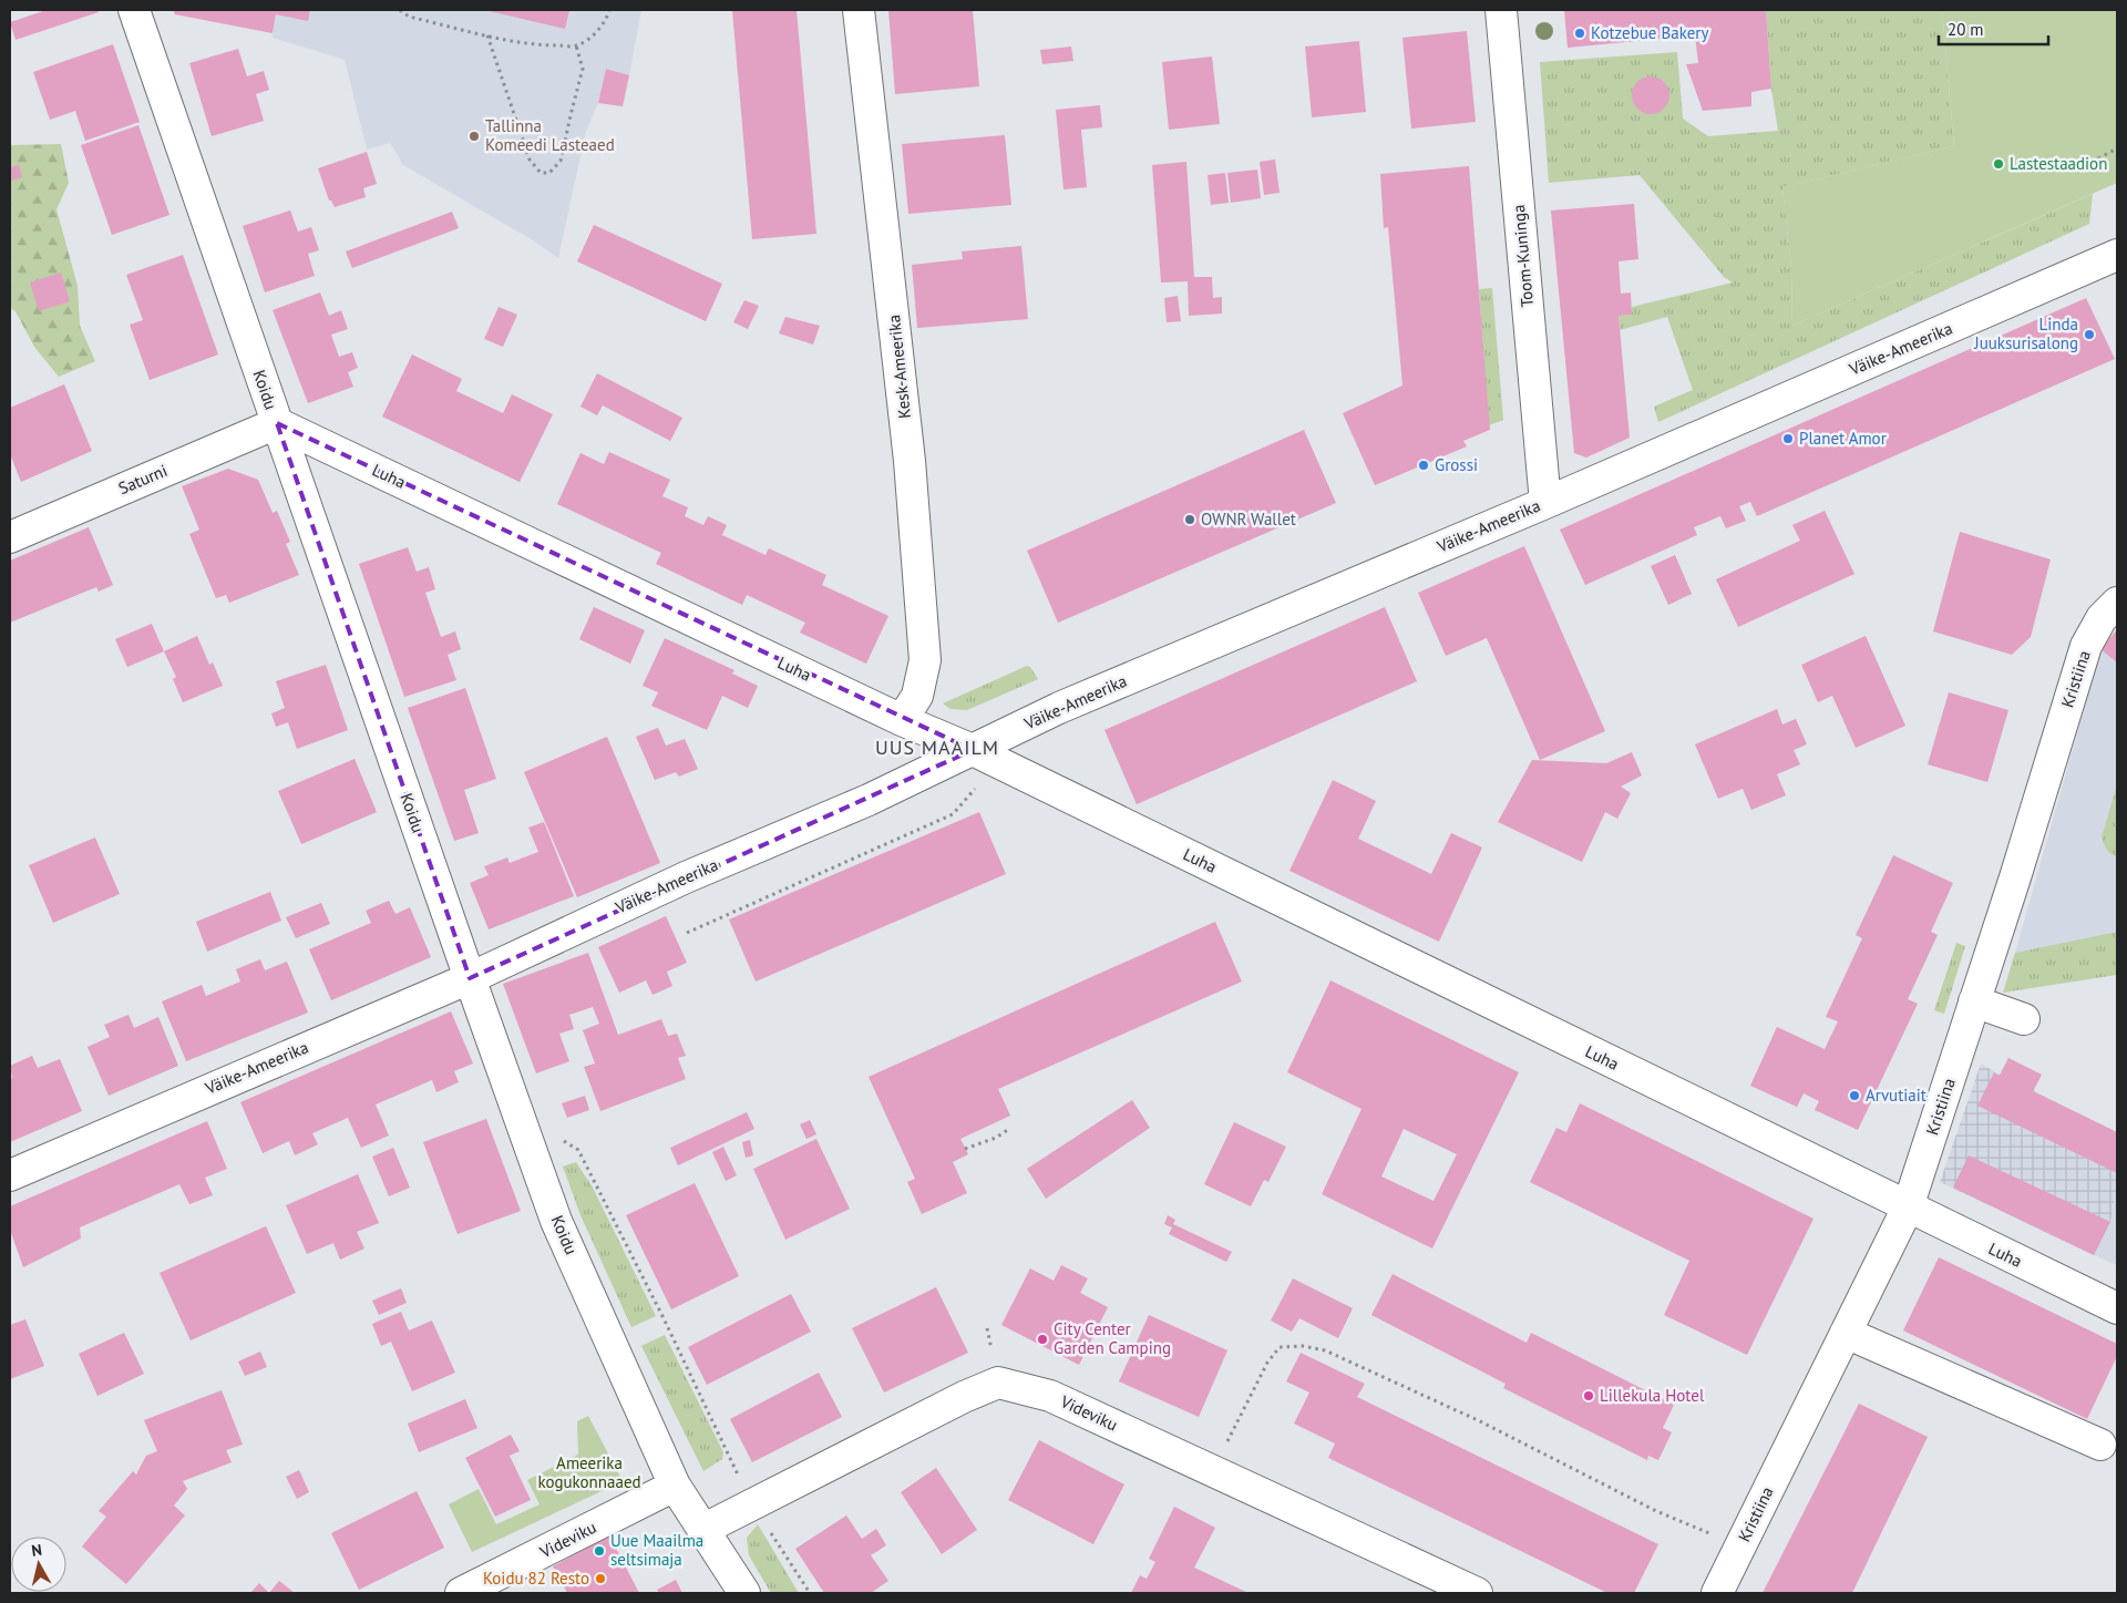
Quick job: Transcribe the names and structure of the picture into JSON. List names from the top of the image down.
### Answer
{
  "streets": {
    "street": [
      "Toom-Kuninga",
      "Väike-Ameerika",
      "Kesk-Ameerika",
      "Koidu",
      "Luha",
      "Saturni",
      "Kristiina",
      "Videviku"
    ]
  },
  "crossings": [
    ["Toom-Kuninga", "Väike-Ameerika"],
    ["Väike-Ameerika", "Koidu"],
    ["Väike-Ameerika", "Luha"],
    ["Kesk-Ameerika", "Luha"],
    ["Koidu", "Luha"],
    ["Koidu", "Saturni"],
    ["Koidu", "Videviku"],
    ["Luha", "Saturni"],
    ["Luha", "Kristiina"]
  ],
  "districts": ["UUS MAAILM"],
  "parks": ["Ameerika kogukonnaaed"],
  "places": [
    "Kotzebue Bakery",
    "Tallinna Komeedi Lasteaed",
    "Lastestaadion",
    "Linda Juuksurisalong",
    "Planet Amor",
    "Grossi",
    "OWNR Wallet",
    "Arvutiait",
    "City Center Garden Camping",
    "Lillekula Hotel",
    "Uue Maailma seltsimaja",
    "Koidu 82 Resto"
  ],
  "scale_bar": "20 m",
  "north": "top"
}
